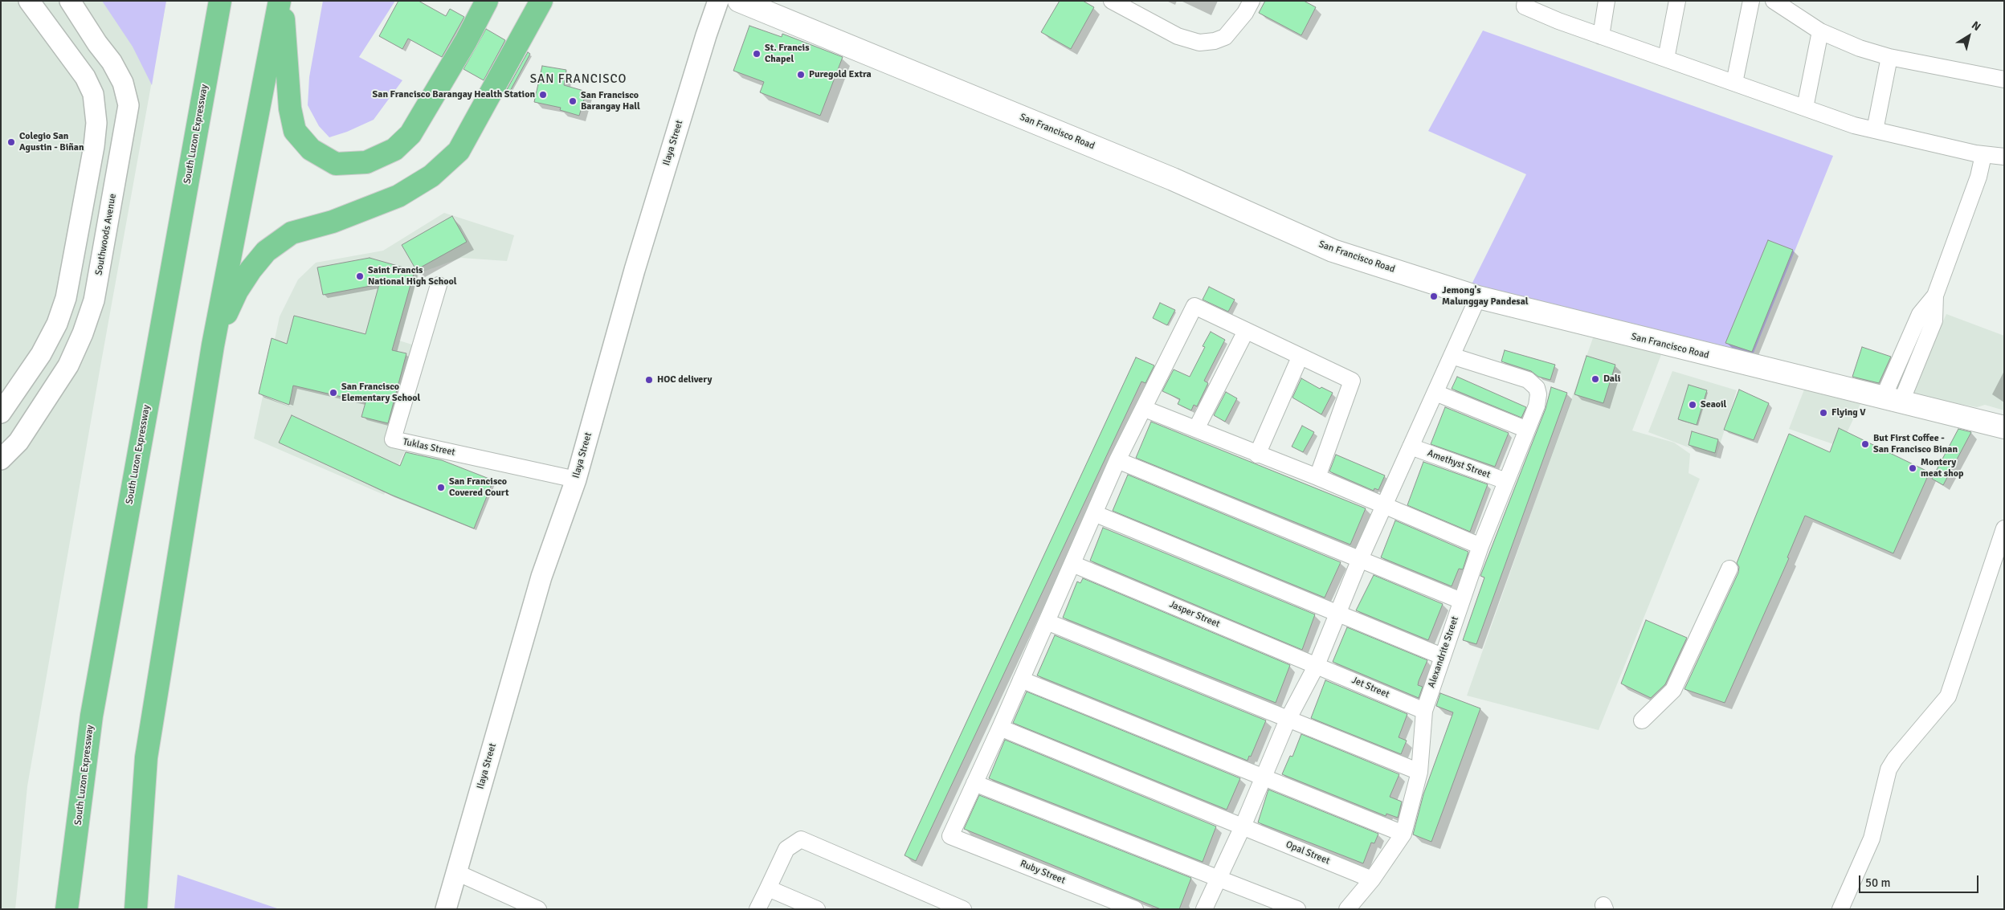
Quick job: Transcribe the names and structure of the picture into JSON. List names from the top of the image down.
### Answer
{
  "streets": {
    "highway": ["South Luzon Expressway"],
    "main road": ["San Francisco Road"],
    "street": [
      "Ilaya Street",
      "Southwoods Avenue",
      "Tuklas Street",
      "Amethyst Street",
      "Jasper Street",
      "Alexandrite Street",
      "Jet Street",
      "Opal Street",
      "Ruby Street"
    ]
  },
  "crossings": [
    ["Ilaya Street", "Tuklas Street"],
    ["Amethyst Street", "Alexandrite Street"],
    ["Jasper Street", "Jet Street"],
    ["Alexandrite Street", "Jet Street"],
    ["Alexandrite Street", "Opal Street"]
  ],
  "districts": ["SAN FRANCISCO"],
  "places": [
    "St. Francis Chapel",
    "Puregold Extra",
    "San Francisco Barangay Health Station",
    "San Francisco Barangay Hall",
    "Colegio San Agustin - Biñan",
    "Saint Francis National High School",
    "Jemong's Malunggay Pandesal",
    "Dali",
    "HOC delivery",
    "San Francisco Elementary School",
    "Seaoil",
    "Flying V",
    "But First Coffee - San Francisco Binan",
    "Montery meat shop",
    "San Francisco Covered Court"
  ],
  "scale_bar": "50 m",
  "north": "top right"
}
